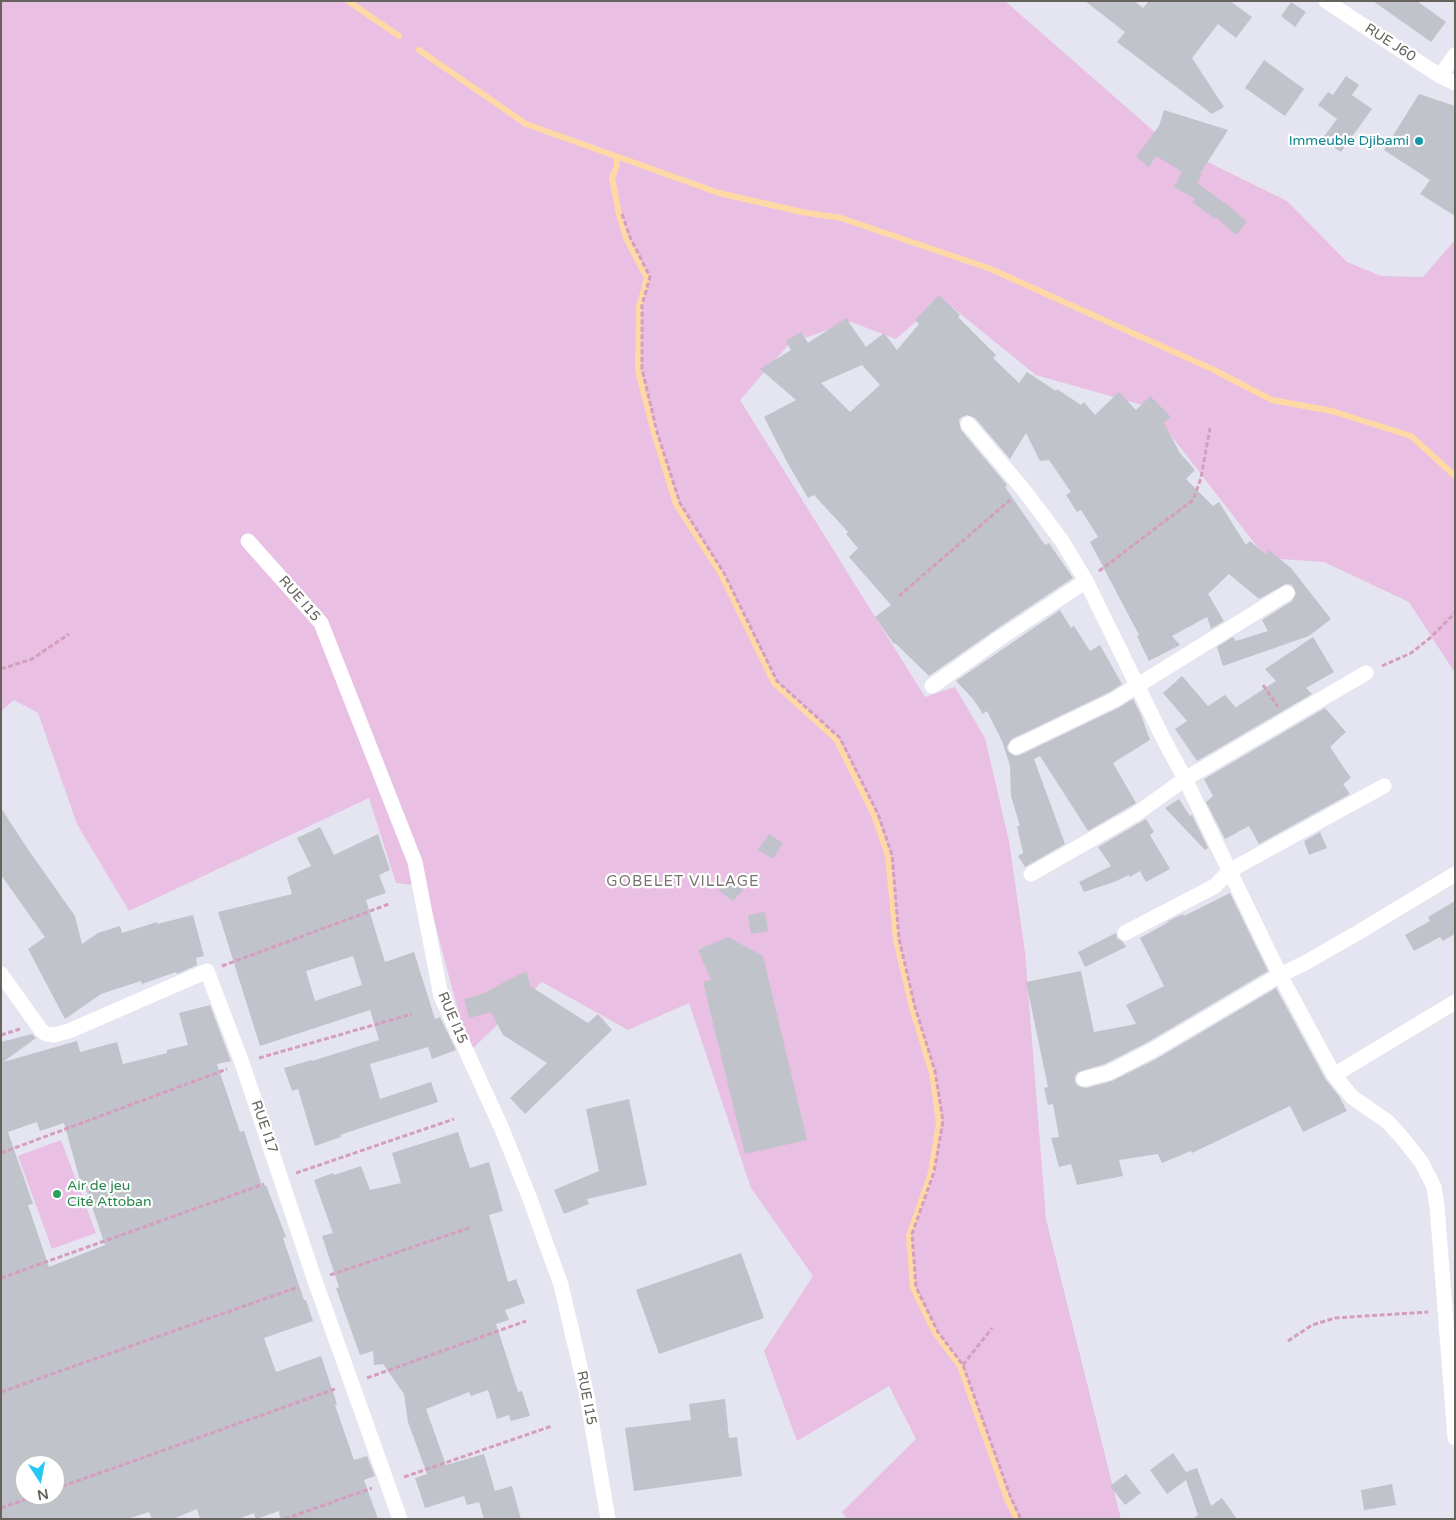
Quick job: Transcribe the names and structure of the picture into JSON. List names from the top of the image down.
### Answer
{
  "streets": {
    "street": ["RUE J60", "RUE I15", "RUE I17"]
  },
  "districts": ["GOBELET VILLAGE"],
  "places": ["Immeuble Djibami", "Air de jeu Cité Attoban"],
  "north": "bottom"
}
